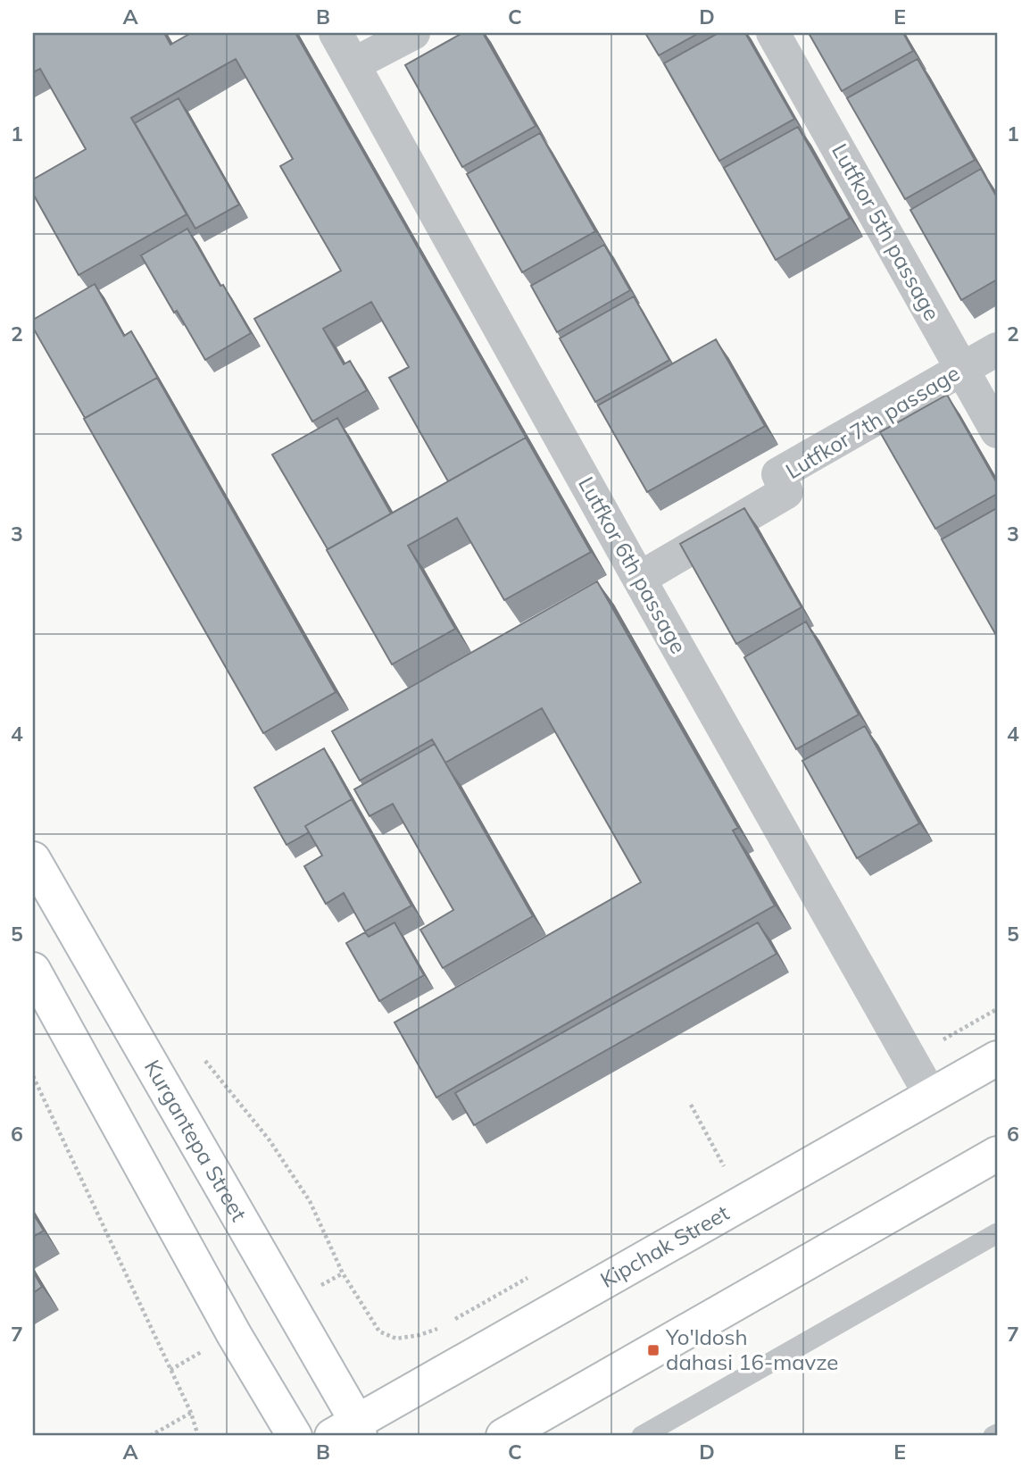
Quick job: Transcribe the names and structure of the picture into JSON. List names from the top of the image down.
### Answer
{
  "streets": {
    "main road": ["Kurgantepa Street", "Kipchak Street"],
    "street": ["Lutfkor 5th passage", "Lutfkor 7th passage", "Lutfkor 6th passage"]
  },
  "crossings": [
    ["Lutfkor 5th passage", "Lutfkor 7th passage"],
    ["Lutfkor 7th passage", "Lutfkor 6th passage"],
    ["Lutfkor 6th passage", "Kipchak Street"],
    ["Kurgantepa Street", "Kipchak Street"]
  ],
  "places": {
    "transit": ["Yo'ldosh dahasi 16-mavze"]
  },
  "grid": {
    "columns": [
      "A",
      "B",
      "C",
      "D",
      "E"
    ],
    "rows": [
      "1",
      "2",
      "3",
      "4",
      "5",
      "6",
      "7"
    ]
  }
}
